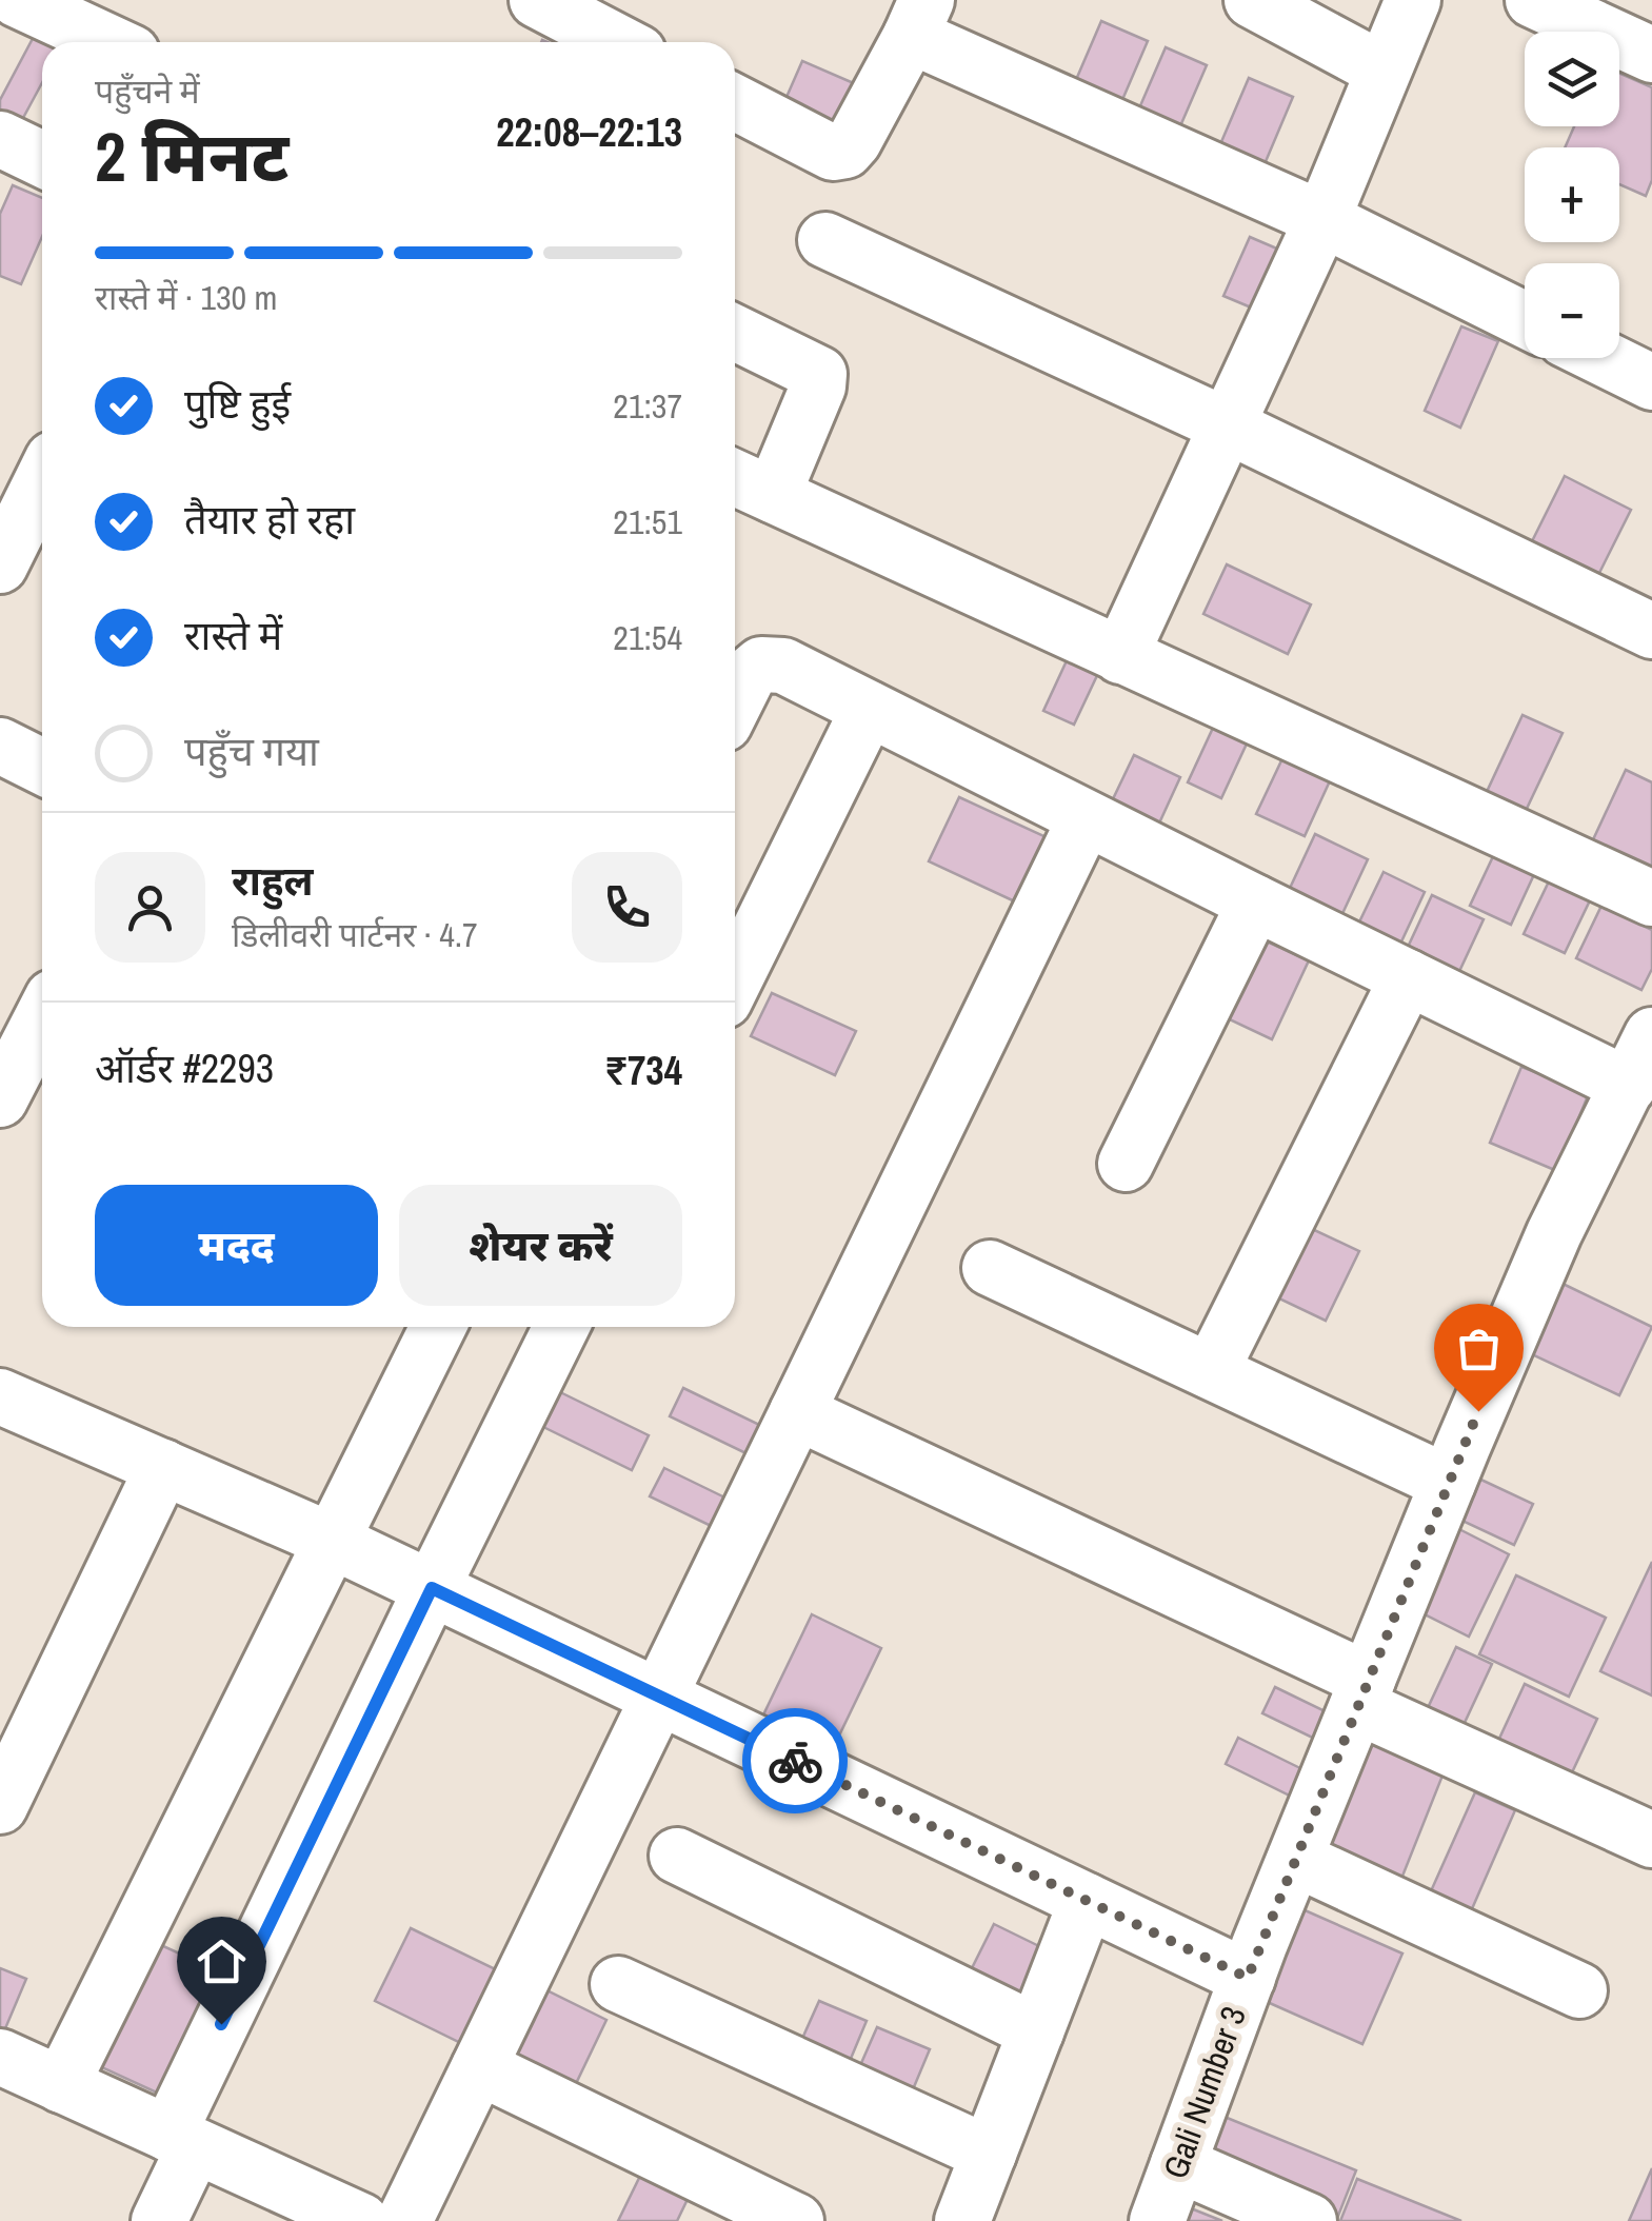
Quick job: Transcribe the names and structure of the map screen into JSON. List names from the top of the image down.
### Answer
{
  "streets": {
    "street": ["Gali Number 3"]
  },
  "page": {
    "map_buttons": ["+", "−"],
    "heading": ["2 मिनट", "पहुँचने में", "22:08–22:13"],
    "panel": [
      "राहुल",
      "डिलीवरी पार्टनर · 4.7",
      "ऑर्डर #2293",
      "₹734"
    ],
    "bar": "रास्ते में · 130 m",
    "list": [
      ["पुष्टि हुई", "21:37"],
      ["तैयार हो रहा", "21:51"],
      ["रास्ते में", "21:54"],
      "पहुँच गया"
    ],
    "buttons": ["मदद", "शेयर करें"]
  }
}
